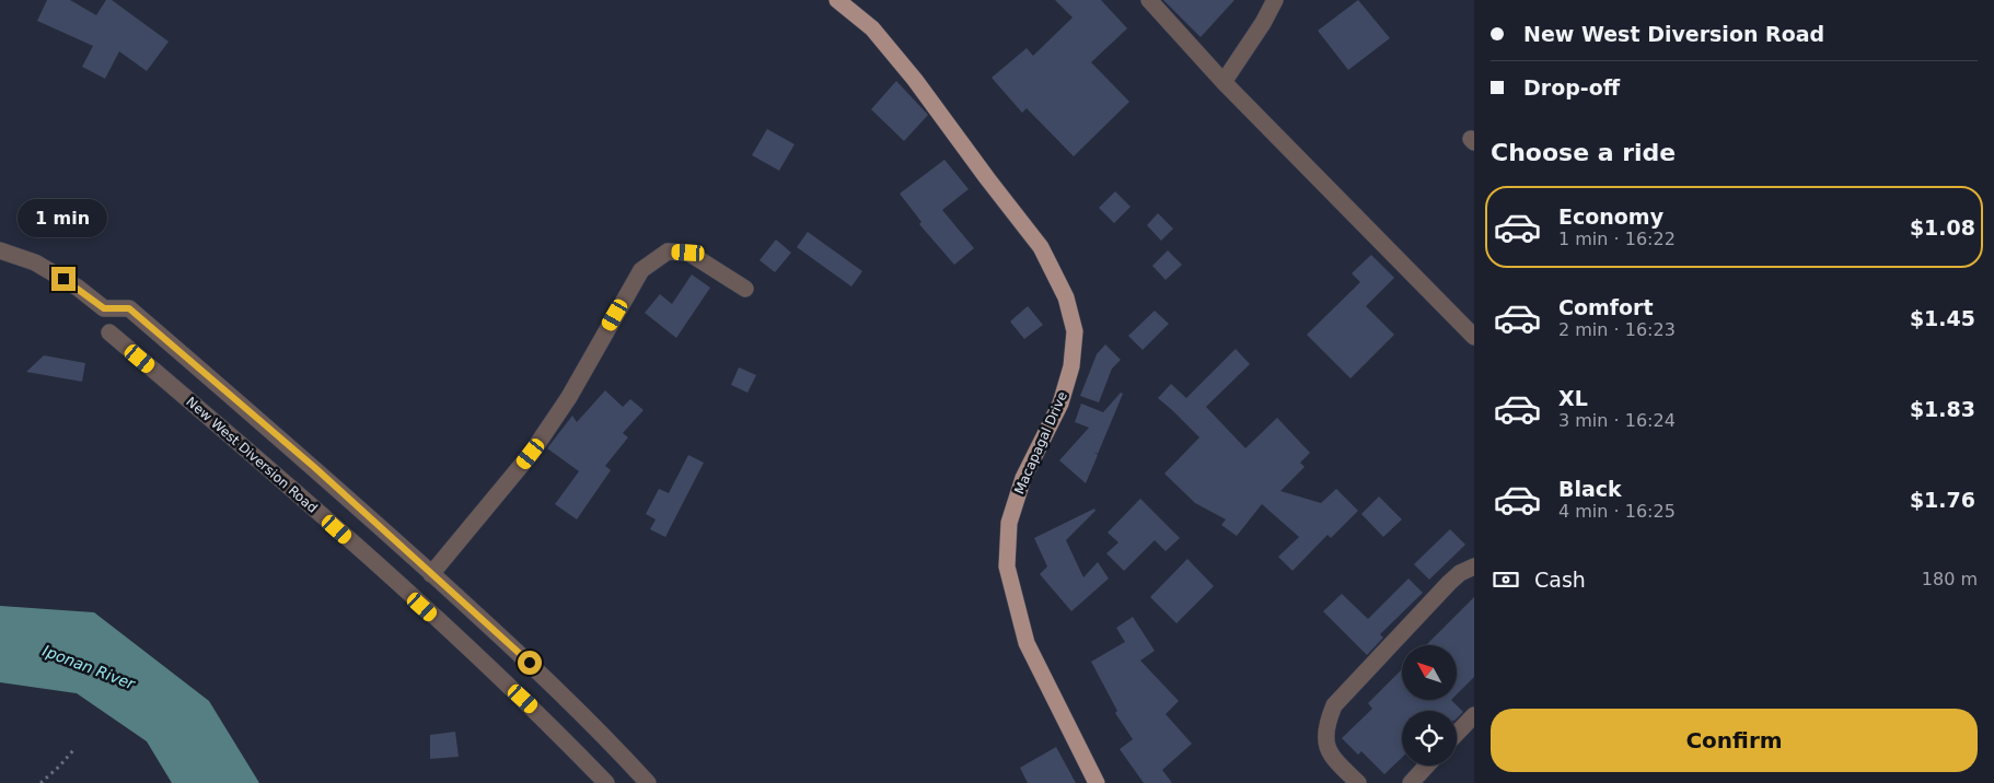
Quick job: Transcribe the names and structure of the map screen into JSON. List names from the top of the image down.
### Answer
{
  "streets": {
    "main road": ["Macapagal Drive"],
    "street": ["New West Diversion Road"]
  },
  "water": ["Iponan River"],
  "north": "top left",
  "page": {
    "banner": ["New West Diversion Road", "Drop-off"],
    "heading": "Choose a ride",
    "list": [
      {
        "name": "Economy",
        "note": "1 min · 16:22",
        "value": "$1.08"
      },
      {
        "name": "Comfort",
        "note": "2 min · 16:23",
        "value": "$1.45"
      },
      {
        "name": "XL",
        "note": "3 min · 16:24",
        "value": "$1.83"
      },
      {
        "name": "Black",
        "note": "4 min · 16:25",
        "value": "$1.76"
      }
    ],
    "bubble": "1 min",
    "pay": ["Cash", "180 m"],
    "buttons": "Confirm"
  }
}
